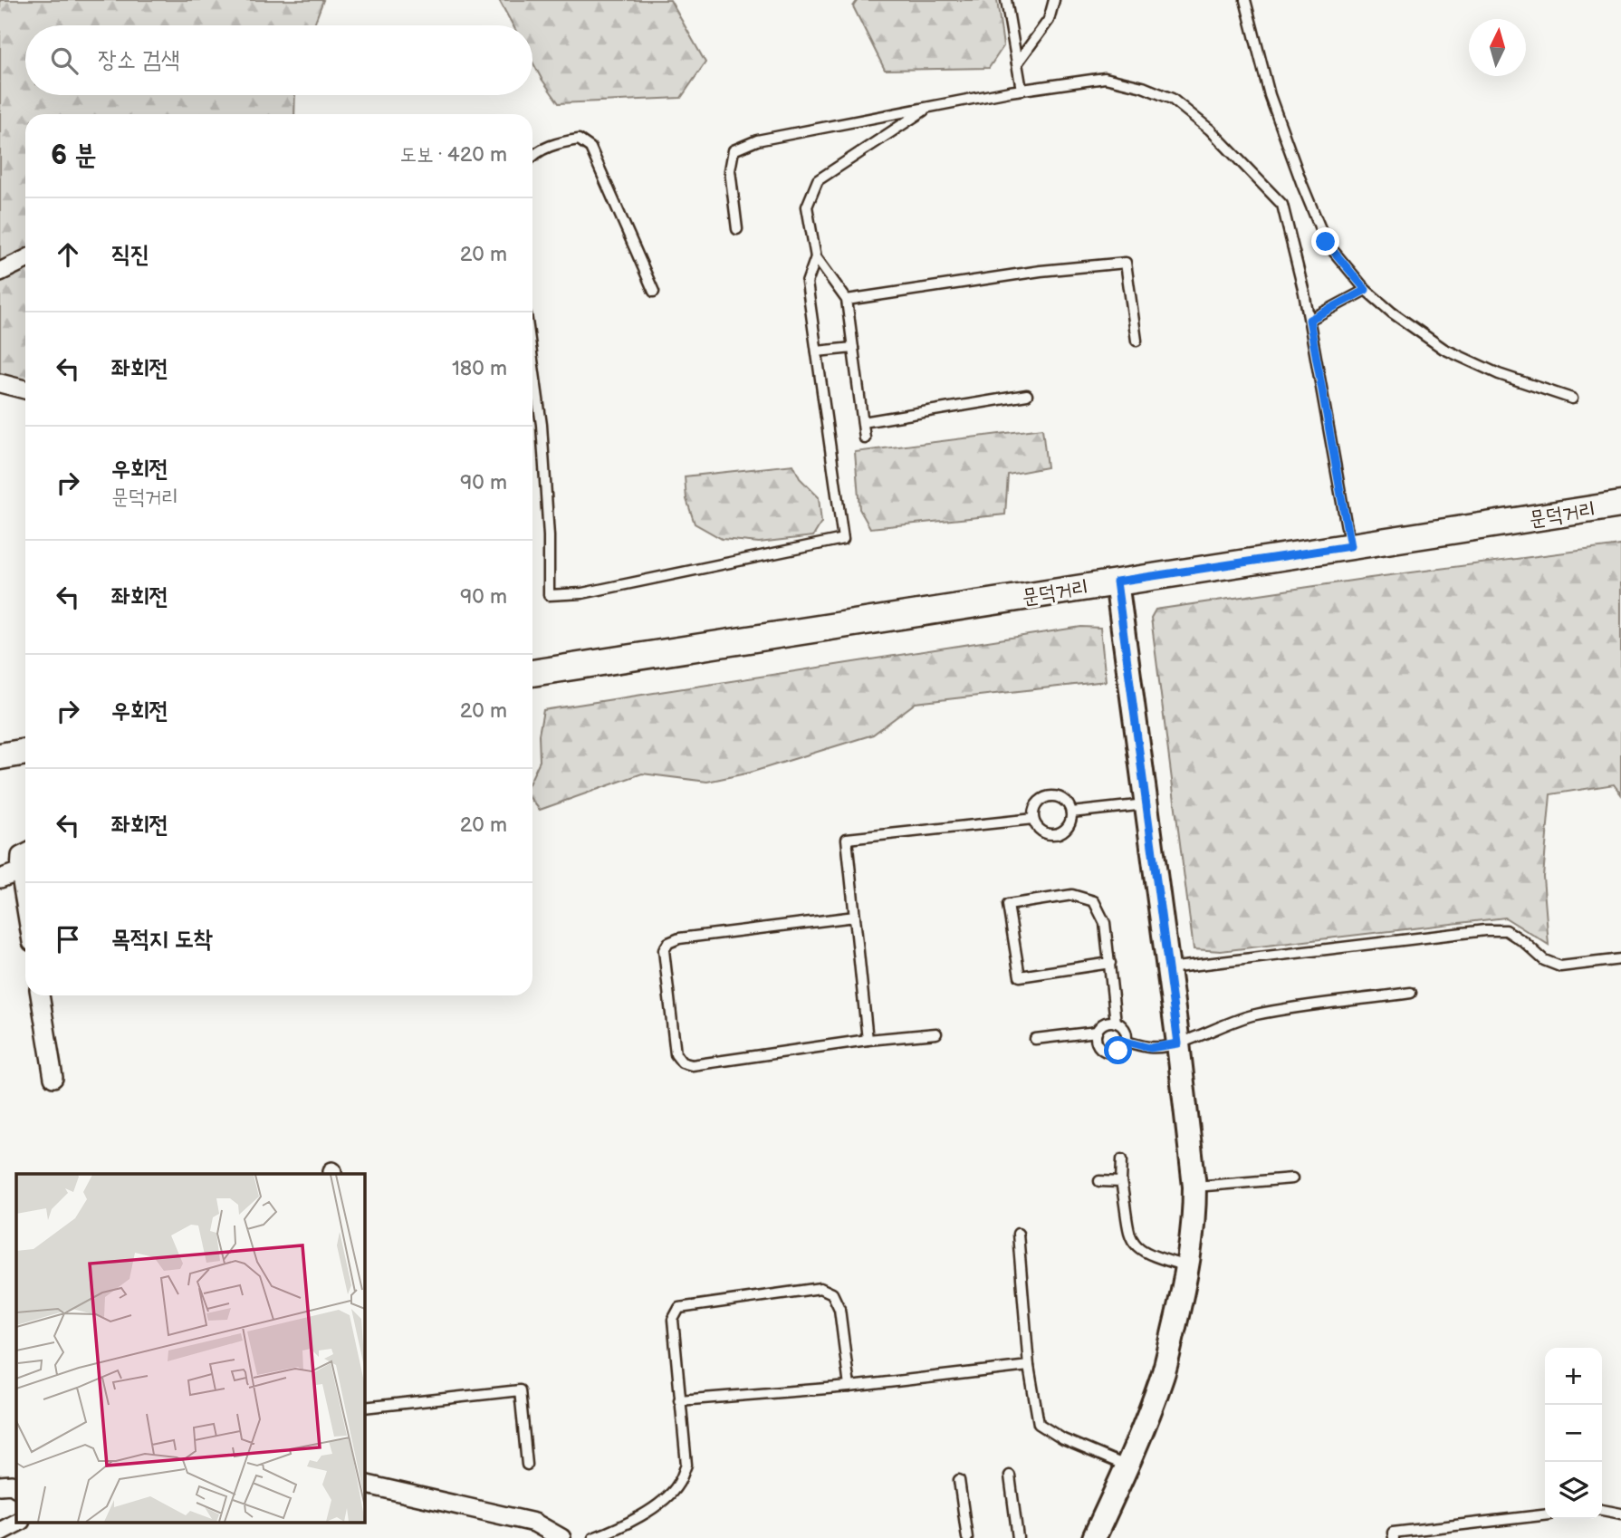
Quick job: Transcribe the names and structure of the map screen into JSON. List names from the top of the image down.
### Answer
{
  "streets": {
    "main road": ["문덕거리"]
  },
  "north": "top",
  "page": {
    "search": "장소 검색",
    "heading": ["6 분", "도보 · 420 m"],
    "list": [
      ["직진", "20 m"],
      ["좌회전", "180 m"],
      ["우회전", "문덕거리", "90 m"],
      ["좌회전", "90 m"],
      ["우회전", "20 m"],
      ["좌회전", "20 m"],
      "목적지 도착"
    ],
    "map_buttons": ["+", "−"]
  }
}
